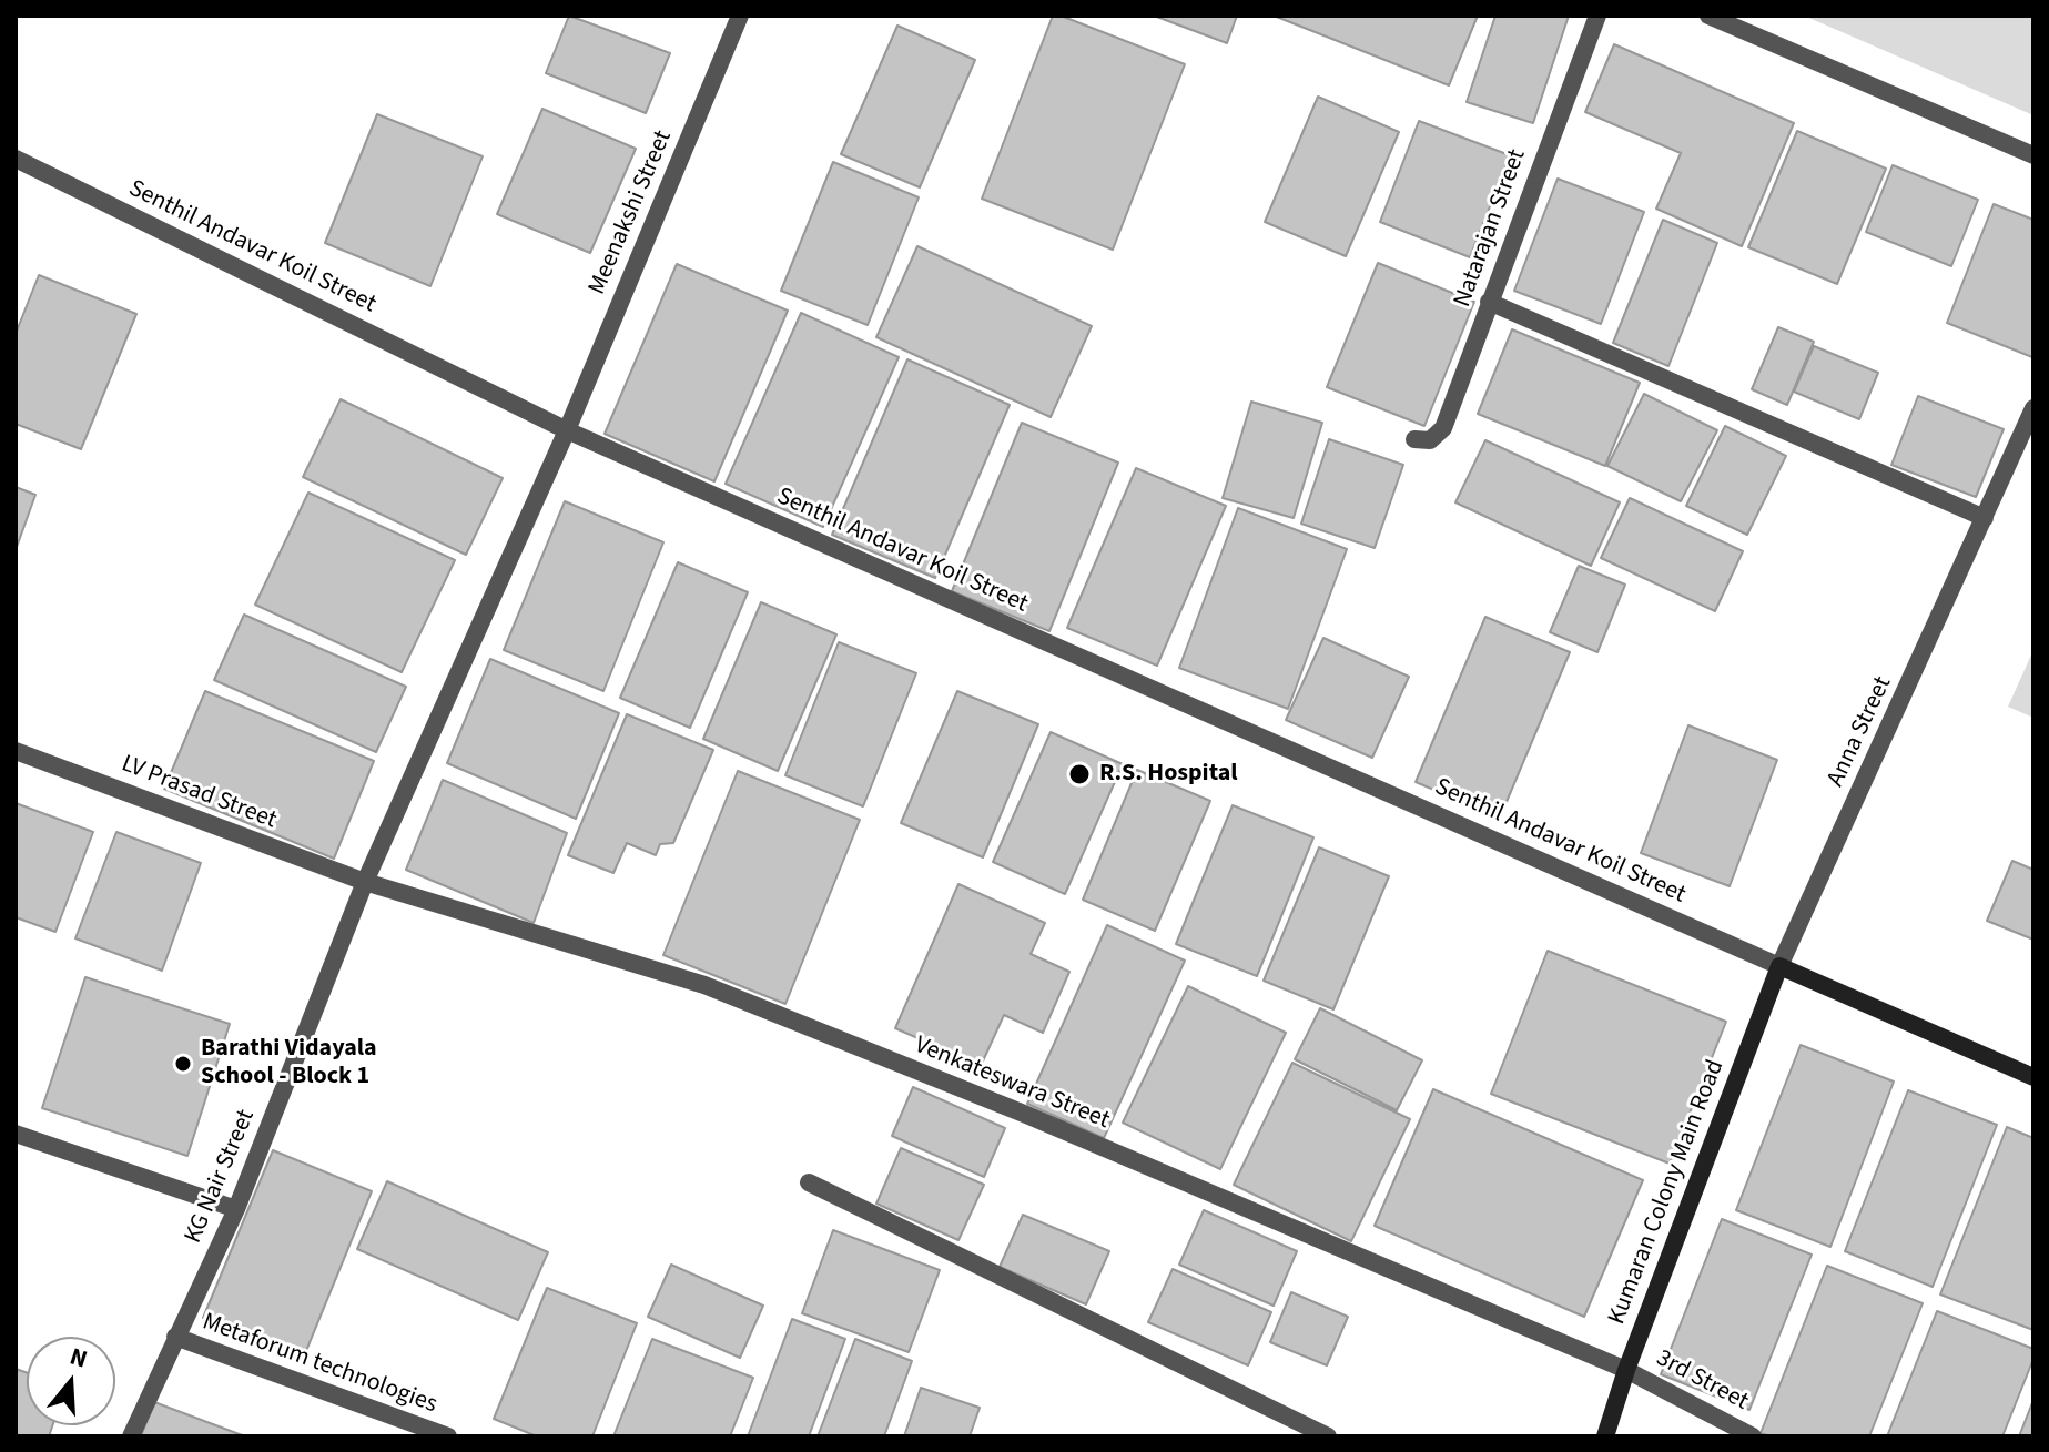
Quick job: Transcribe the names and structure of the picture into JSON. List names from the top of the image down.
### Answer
{
  "streets": {
    "street": [
      "Meenakshi Street",
      "Natarajan Street",
      "Senthil Andavar Koil Street",
      "Anna Street",
      "LV Prasad Street",
      "Venkateswara Street",
      "KG Nair Street",
      "Kumaran Colony Main Road",
      "Metaforum technologies",
      "3rd Street"
    ]
  },
  "crossings": [
    ["Meenakshi Street", "Senthil Andavar Koil Street"],
    ["Meenakshi Street", "LV Prasad Street"],
    ["Meenakshi Street", "Venkateswara Street"],
    ["Meenakshi Street", "KG Nair Street"],
    ["Senthil Andavar Koil Street", "Anna Street"],
    ["Senthil Andavar Koil Street", "Kumaran Colony Main Road"],
    ["Anna Street", "Kumaran Colony Main Road"],
    ["LV Prasad Street", "Venkateswara Street"],
    ["LV Prasad Street", "KG Nair Street"],
    ["Venkateswara Street", "KG Nair Street"],
    ["Venkateswara Street", "Kumaran Colony Main Road"],
    ["Venkateswara Street", "3rd Street"],
    ["KG Nair Street", "Metaforum technologies"],
    ["Kumaran Colony Main Road", "3rd Street"]
  ],
  "places": ["R.S. Hospital", "Barathi Vidayala School - Block 1"],
  "north": "top"
}
